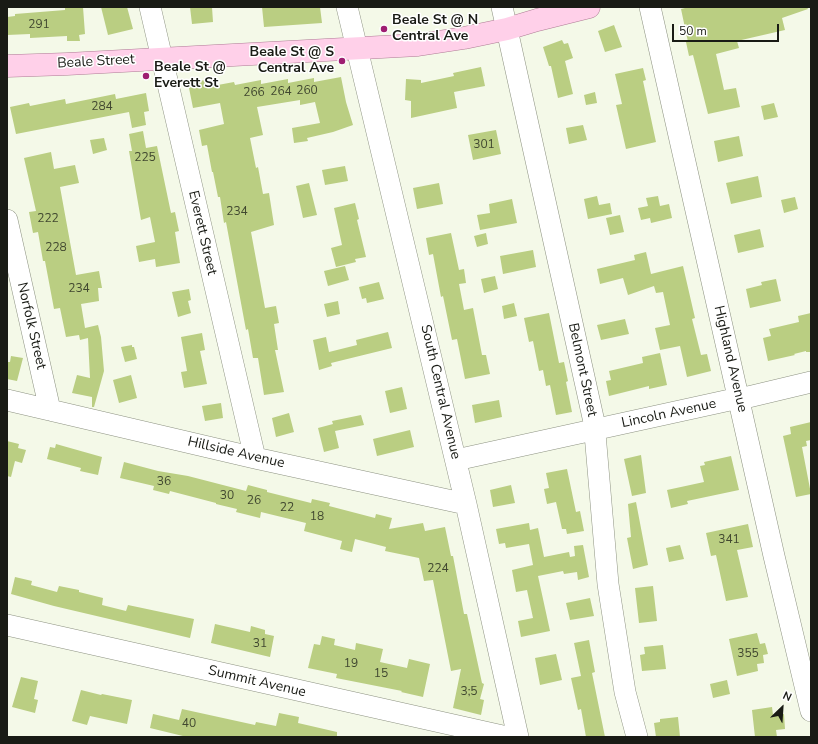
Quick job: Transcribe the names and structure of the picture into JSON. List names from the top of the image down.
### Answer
{
  "streets": {
    "main road": ["Beale Street"],
    "street": [
      "Everett Street",
      "Norfolk Street",
      "Highland Avenue",
      "Belmont Street",
      "South Central Avenue",
      "Lincoln Avenue",
      "Hillside Avenue",
      "Summit Avenue"
    ]
  },
  "crossings": [
    ["Beale Street", "Everett Street"],
    ["Beale Street", "Belmont Street"],
    ["Beale Street", "South Central Avenue"],
    ["Everett Street", "Hillside Avenue"],
    ["Norfolk Street", "Hillside Avenue"],
    ["Highland Avenue", "Lincoln Avenue"],
    ["Belmont Street", "Lincoln Avenue"],
    ["South Central Avenue", "Lincoln Avenue"],
    ["South Central Avenue", "Hillside Avenue"]
  ],
  "places": ["Beale St @ N Central Ave", "Beale St @ S Central Ave", "Beale St @ Everett St"],
  "house_numbers": [
    "291",
    "260",
    "264",
    "266",
    "284",
    "301",
    "225",
    "234",
    "222",
    "228",
    "234",
    "36",
    "30",
    "26",
    "22",
    "18",
    "341",
    "224",
    "31",
    "355",
    "19",
    "15",
    "3;5",
    "40"
  ],
  "scale_bar": "50 m",
  "north": "top right"
}
